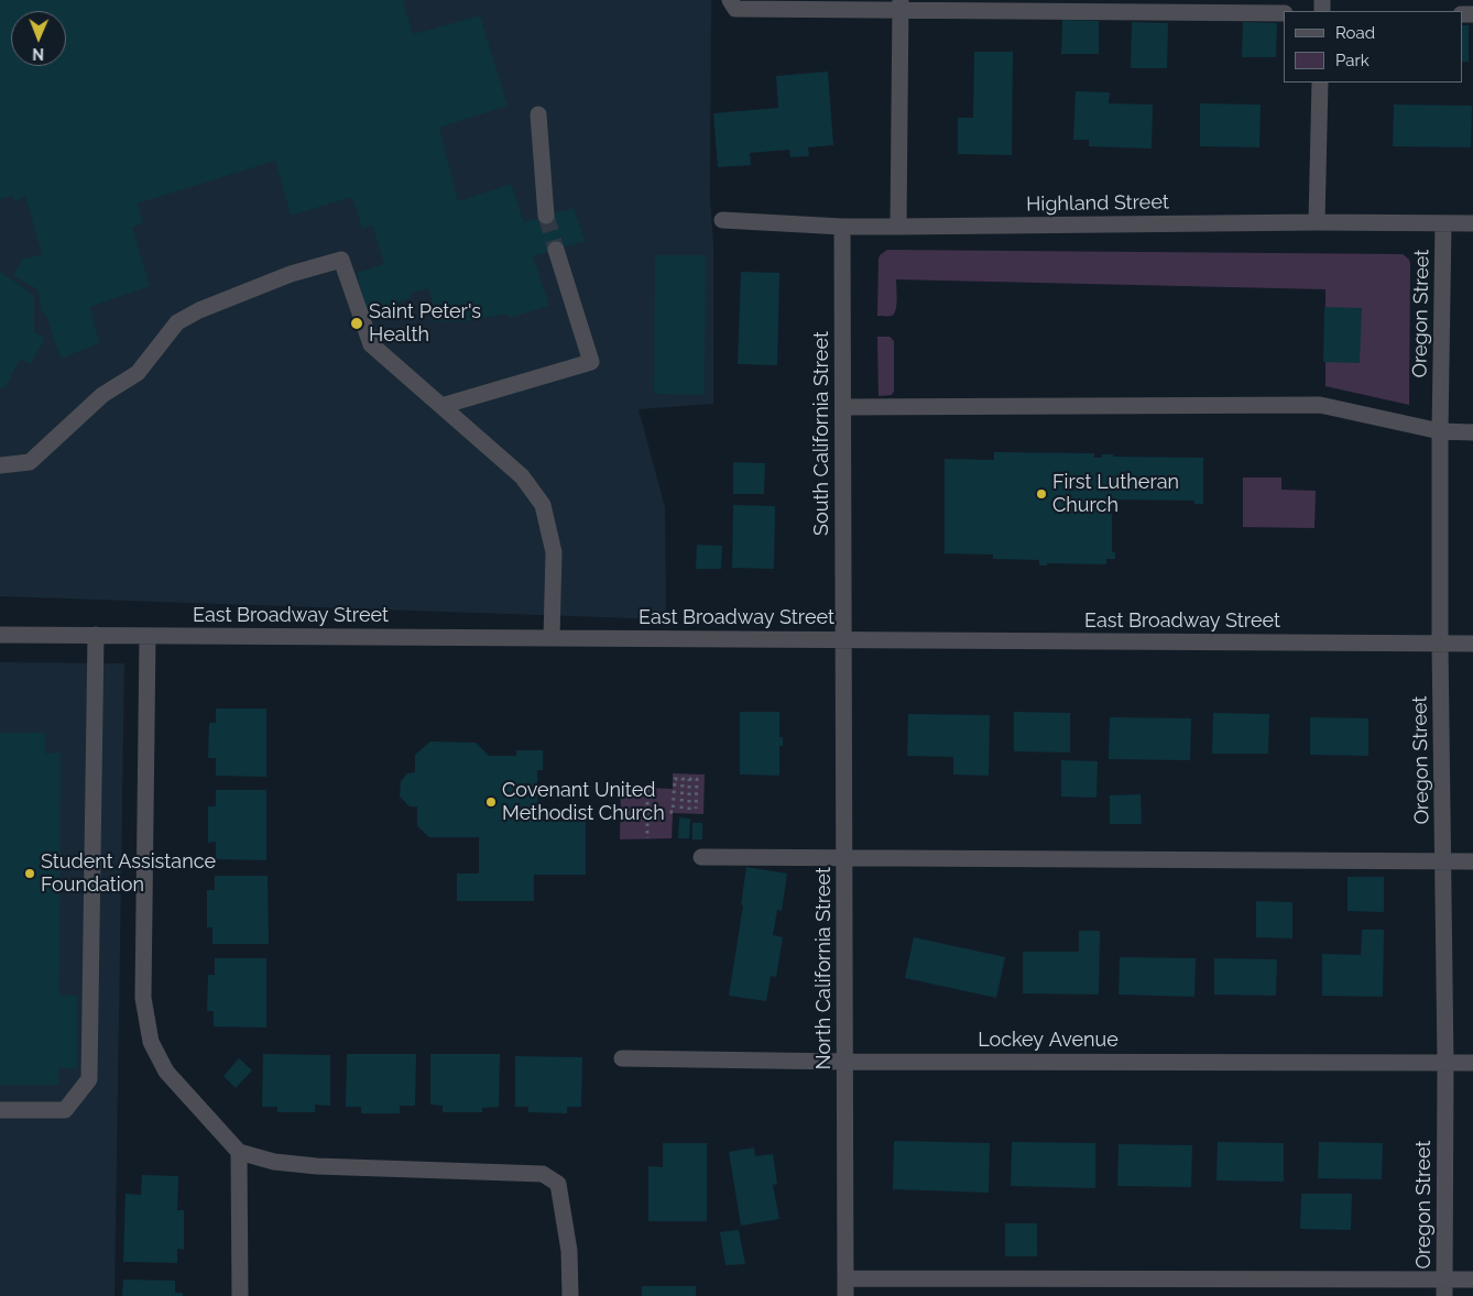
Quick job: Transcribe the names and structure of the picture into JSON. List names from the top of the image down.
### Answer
{
  "streets": {
    "street": [
      "Highland Street",
      "Oregon Street",
      "South California Street",
      "East Broadway Street",
      "North California Street",
      "Lockey Avenue"
    ]
  },
  "crossings": [
    ["Highland Street", "Oregon Street"],
    ["Highland Street", "South California Street"],
    ["Oregon Street", "East Broadway Street"],
    ["Oregon Street", "Lockey Avenue"],
    ["South California Street", "East Broadway Street"],
    ["South California Street", "North California Street"],
    ["East Broadway Street", "North California Street"],
    ["North California Street", "Lockey Avenue"]
  ],
  "places": [
    "Saint Peter's Health",
    "First Lutheran Church",
    "Covenant United Methodist Church",
    "Student Assistance Foundation"
  ],
  "legend": ["Road", "Park"],
  "north": "bottom"
}
